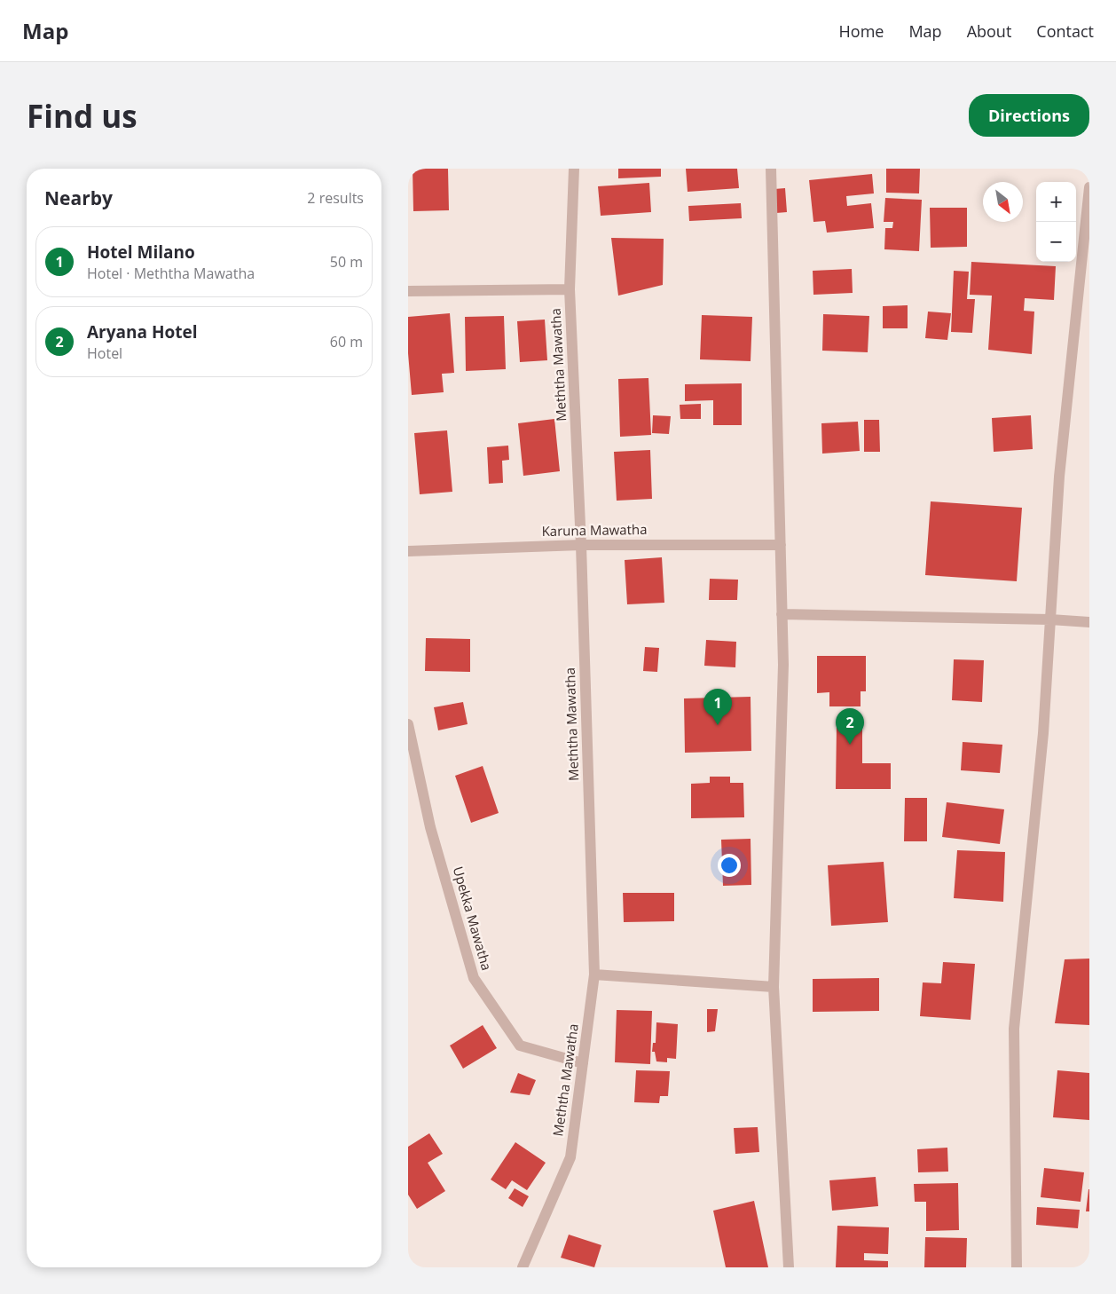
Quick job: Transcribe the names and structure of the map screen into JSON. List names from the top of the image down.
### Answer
{
  "streets": {
    "street": ["Meththa Mawatha", "Karuna Mawatha", "Upekka Mawatha"]
  },
  "crossings": [
    ["Meththa Mawatha", "Karuna Mawatha"],
    ["Meththa Mawatha", "Upekka Mawatha"]
  ],
  "north": "bottom right",
  "page": {
    "header": "Map",
    "nav": [
      "Home",
      "Map",
      "About",
      "Contact"
    ],
    "buttons": "Directions",
    "title": "Find us",
    "heading": ["Nearby", "2 results"],
    "map_buttons": ["+", "−"],
    "list": [
      {
        "mark": "1",
        "name": "Hotel Milano",
        "note": "Hotel · Meththa Mawatha",
        "value": "50 m"
      },
      {
        "mark": "2",
        "name": "Aryana Hotel",
        "note": "Hotel",
        "value": "60 m"
      }
    ],
    "pins": ["1", "2"]
  }
}
